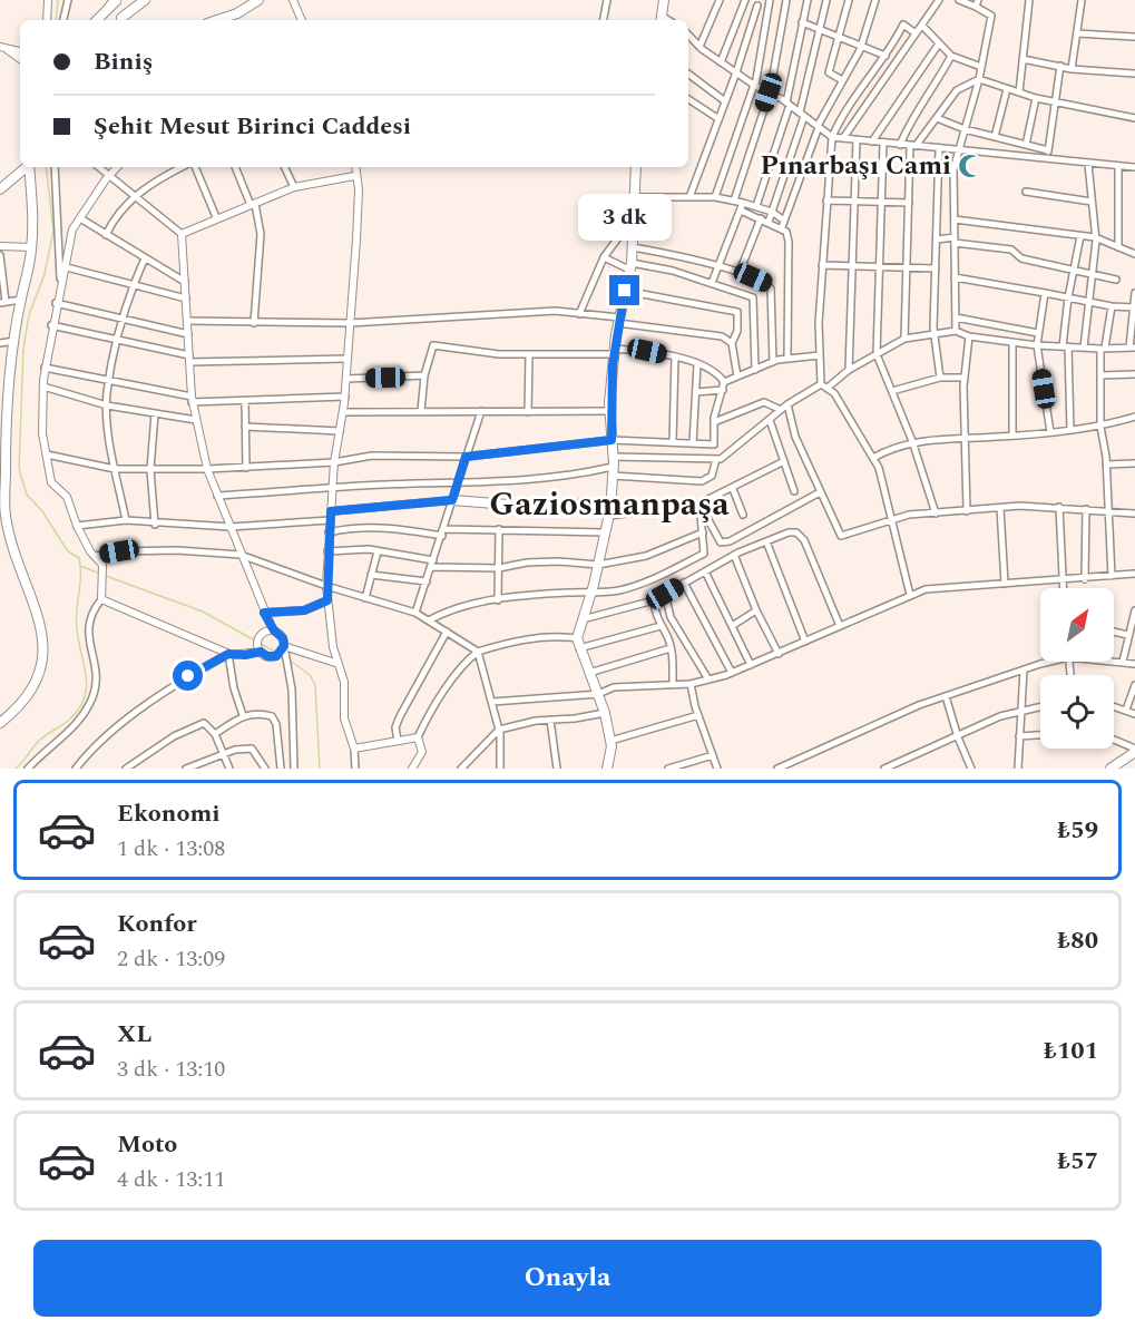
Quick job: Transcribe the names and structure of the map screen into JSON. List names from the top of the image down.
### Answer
{
  "districts": ["Gaziosmanpaşa"],
  "places": {
    "mosque": ["Pınarbaşı Cami"]
  },
  "north": "top right",
  "page": {
    "banner": ["Biniş", "Şehit Mesut Birinci Caddesi"],
    "bubble": "3 dk",
    "list": [
      {
        "name": "Ekonomi",
        "note": "1 dk · 13:08",
        "value": "₺59"
      },
      {
        "name": "Konfor",
        "note": "2 dk · 13:09",
        "value": "₺80"
      },
      {
        "name": "XL",
        "note": "3 dk · 13:10",
        "value": "₺101"
      },
      {
        "name": "Moto",
        "note": "4 dk · 13:11",
        "value": "₺57"
      }
    ],
    "buttons": "Onayla"
  }
}
